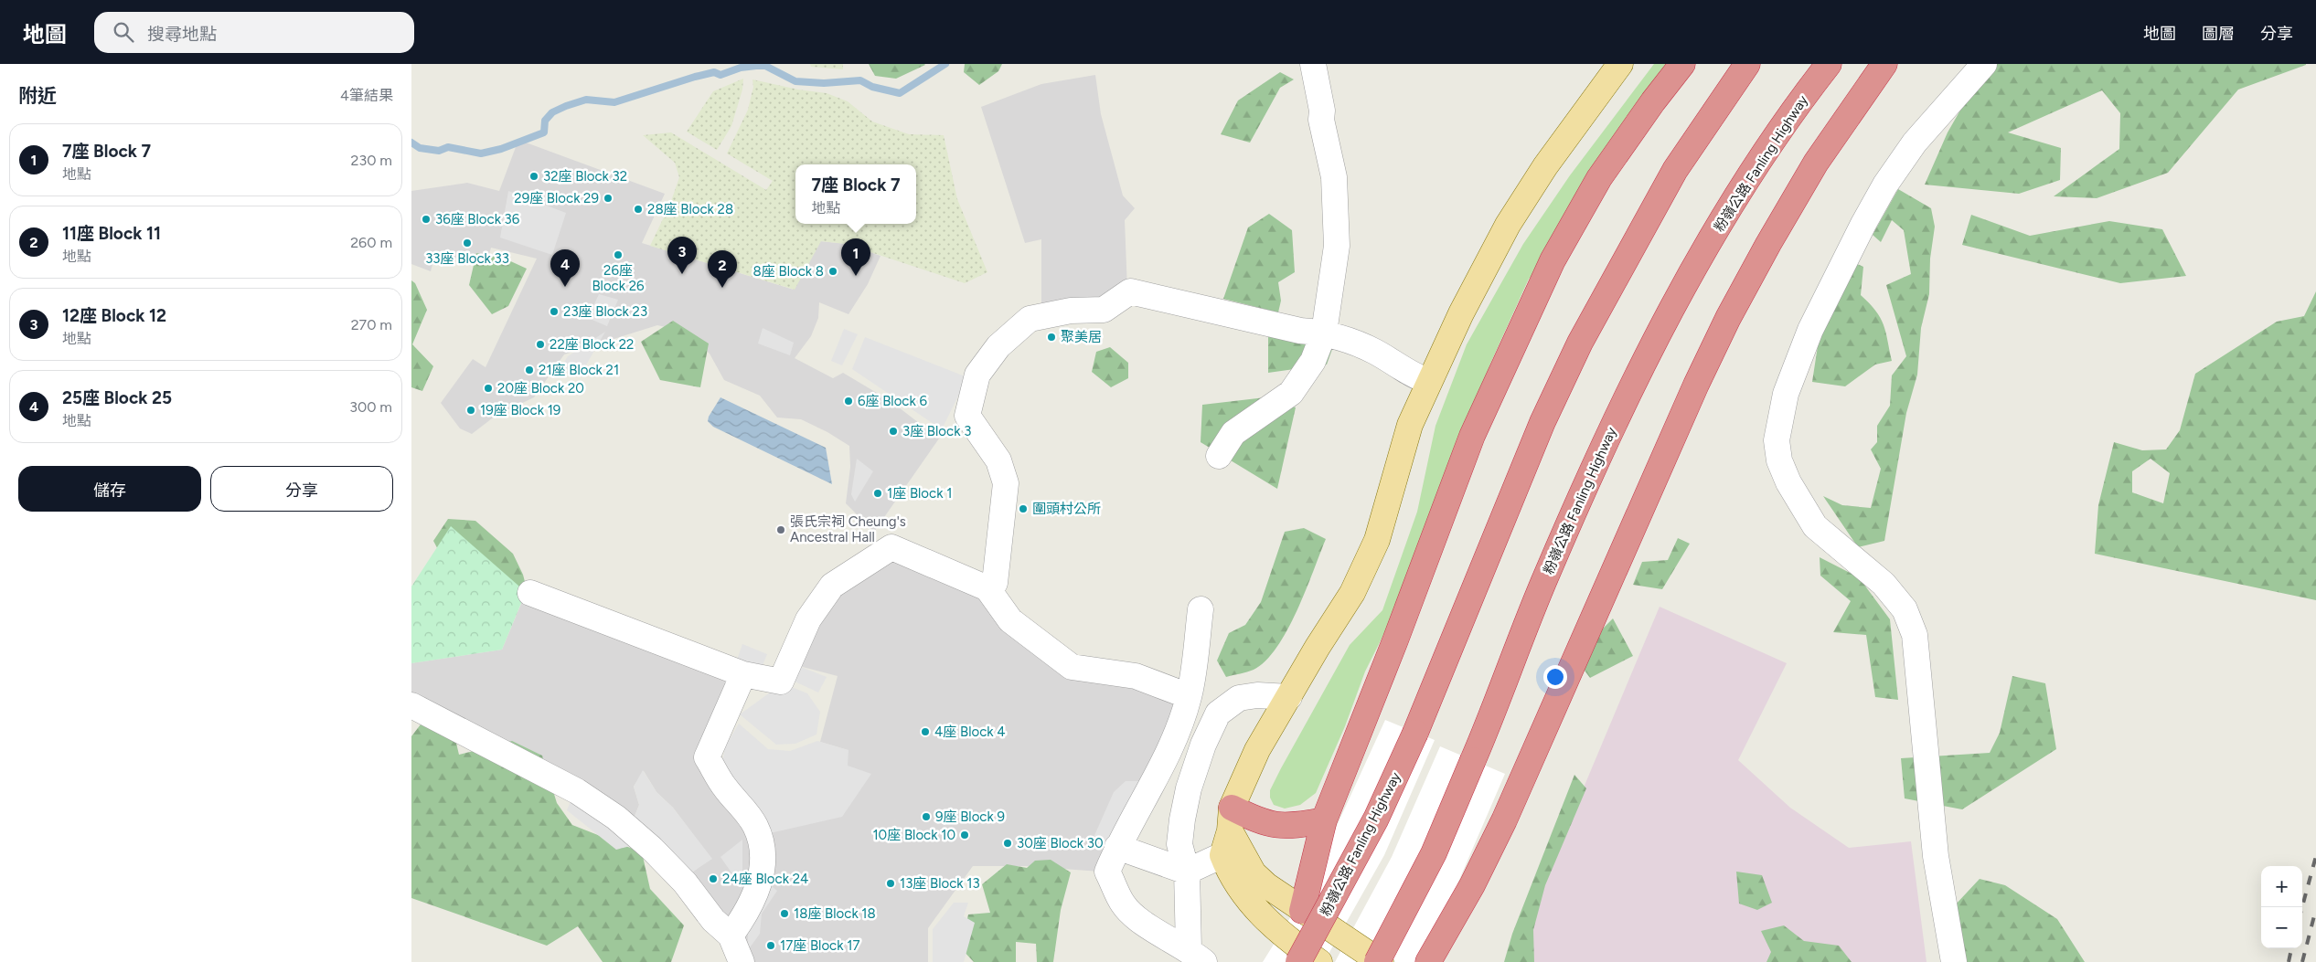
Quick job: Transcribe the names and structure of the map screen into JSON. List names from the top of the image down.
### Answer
{
  "streets": {
    "highway": ["粉嶺公路 Fanling Highway"]
  },
  "places": [
    "32座 Block 32",
    "29座 Block 29",
    "28座 Block 28",
    "36座 Block 36",
    "33座 Block 33",
    "26座 Block 26",
    "8座 Block 8",
    "23座 Block 23",
    "聚美居",
    "22座 Block 22",
    "21座 Block 21",
    "20座 Block 20",
    "6座 Block 6",
    "19座 Block 19",
    "3座 Block 3",
    "1座 Block 1",
    "圍頭村公所",
    "張氏宗祠 Cheung's Ancestral Hall",
    "4座 Block 4",
    "9座 Block 9",
    "10座 Block 10",
    "30座 Block 30",
    "24座 Block 24",
    "13座 Block 13",
    "18座 Block 18",
    "17座 Block 17"
  ],
  "page": {
    "header": "地圖",
    "search": "搜尋地點",
    "nav": ["地圖", "圖層", "分享"],
    "heading": ["附近", "4筆結果"],
    "list": [
      {
        "mark": "1",
        "name": "7座 Block 7",
        "note": "地點",
        "value": "230 m"
      },
      {
        "mark": "2",
        "name": "11座 Block 11",
        "note": "地點",
        "value": "260 m"
      },
      {
        "mark": "3",
        "name": "12座 Block 12",
        "note": "地點",
        "value": "270 m"
      },
      {
        "mark": "4",
        "name": "25座 Block 25",
        "note": "地點",
        "value": "300 m"
      }
    ],
    "popup": ["7座 Block 7", "地點"],
    "pins": [
      "3",
      "1",
      "4",
      "2"
    ],
    "buttons": ["儲存", "分享"],
    "map_buttons": ["+", "−"]
  }
}
